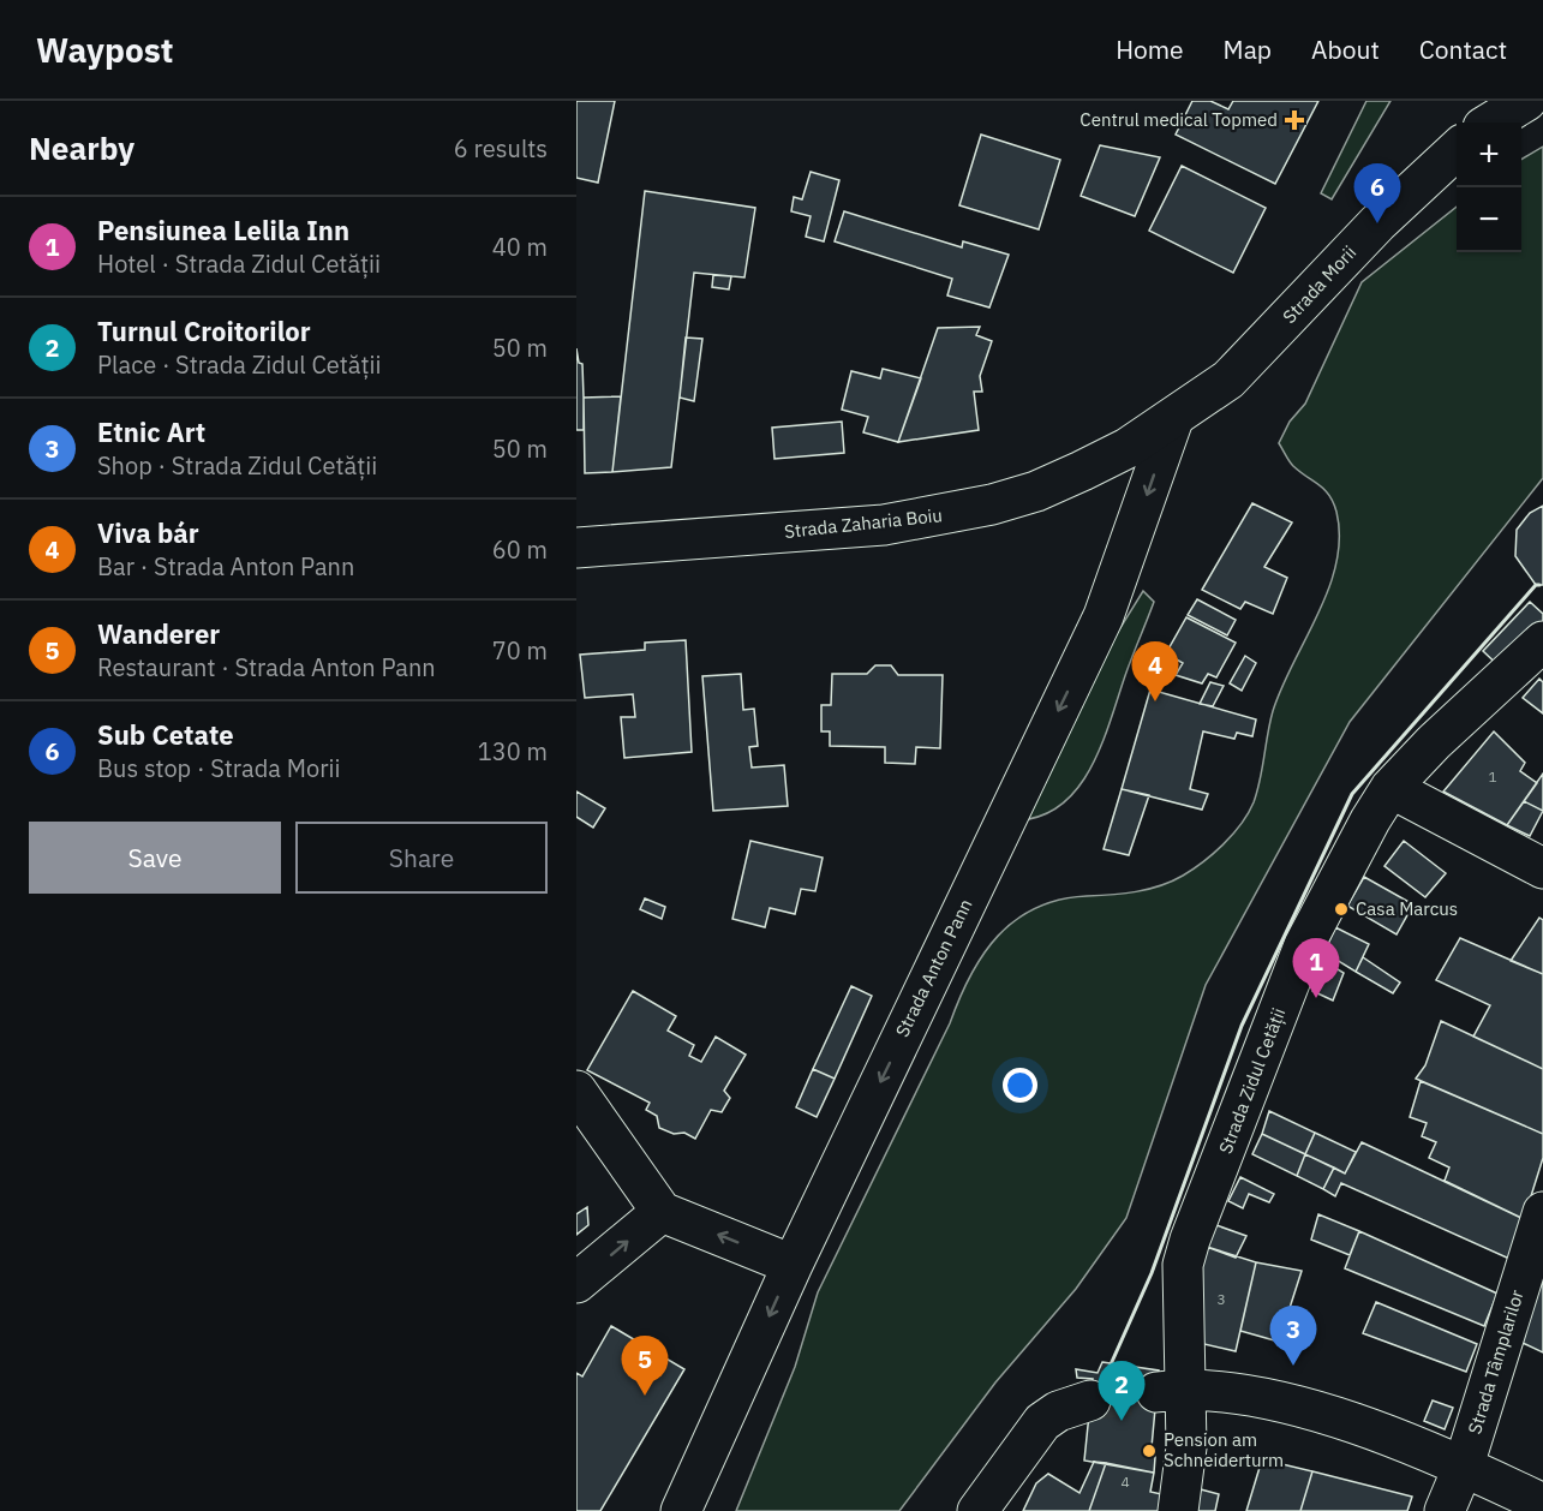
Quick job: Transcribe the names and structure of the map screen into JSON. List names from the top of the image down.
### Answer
{
  "streets": {
    "main road": [
      "Strada Morii",
      "Strada Zaharia Boiu",
      "Strada Anton Pann",
      "Strada Zidul Cetății",
      "Strada Tâmplarilor"
    ]
  },
  "crossings": [
    ["Strada Morii", "Strada Zaharia Boiu"],
    ["Strada Morii", "Strada Anton Pann"],
    ["Strada Zaharia Boiu", "Strada Anton Pann"]
  ],
  "one_way": ["Strada Anton Pann"],
  "places": {
    "health": ["Centrul medical Topmed"],
    "other": ["Casa Marcus", "Pension am Schneiderturm"]
  },
  "house_numbers": ["1", "3", "4"],
  "page": {
    "header": "Waypost",
    "nav": [
      "Home",
      "Map",
      "About",
      "Contact"
    ],
    "heading": ["Nearby", "6 results"],
    "map_buttons": ["+", "−"],
    "pins": [
      "6",
      "4",
      "1",
      "3",
      "5",
      "2"
    ],
    "list": [
      {
        "mark": "1",
        "name": "Pensiunea Lelila Inn",
        "note": "Hotel · Strada Zidul Cetății",
        "value": "40 m"
      },
      {
        "mark": "2",
        "name": "Turnul Croitorilor",
        "note": "Place · Strada Zidul Cetății",
        "value": "50 m"
      },
      {
        "mark": "3",
        "name": "Etnic Art",
        "note": "Shop · Strada Zidul Cetății",
        "value": "50 m"
      },
      {
        "mark": "4",
        "name": "Viva bár",
        "note": "Bar · Strada Anton Pann",
        "value": "60 m"
      },
      {
        "mark": "5",
        "name": "Wanderer",
        "note": "Restaurant · Strada Anton Pann",
        "value": "70 m"
      },
      {
        "mark": "6",
        "name": "Sub Cetate",
        "note": "Bus stop · Strada Morii",
        "value": "130 m"
      }
    ],
    "buttons": ["Save", "Share"]
  }
}
